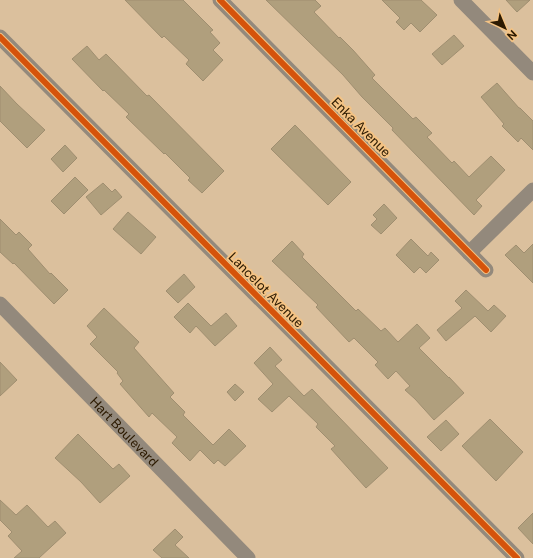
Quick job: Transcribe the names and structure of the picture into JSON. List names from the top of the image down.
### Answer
{
  "streets": {
    "street": ["Enka Avenue", "Lancelot Avenue", "Hart Boulevard"]
  },
  "north": "bottom right"
}
